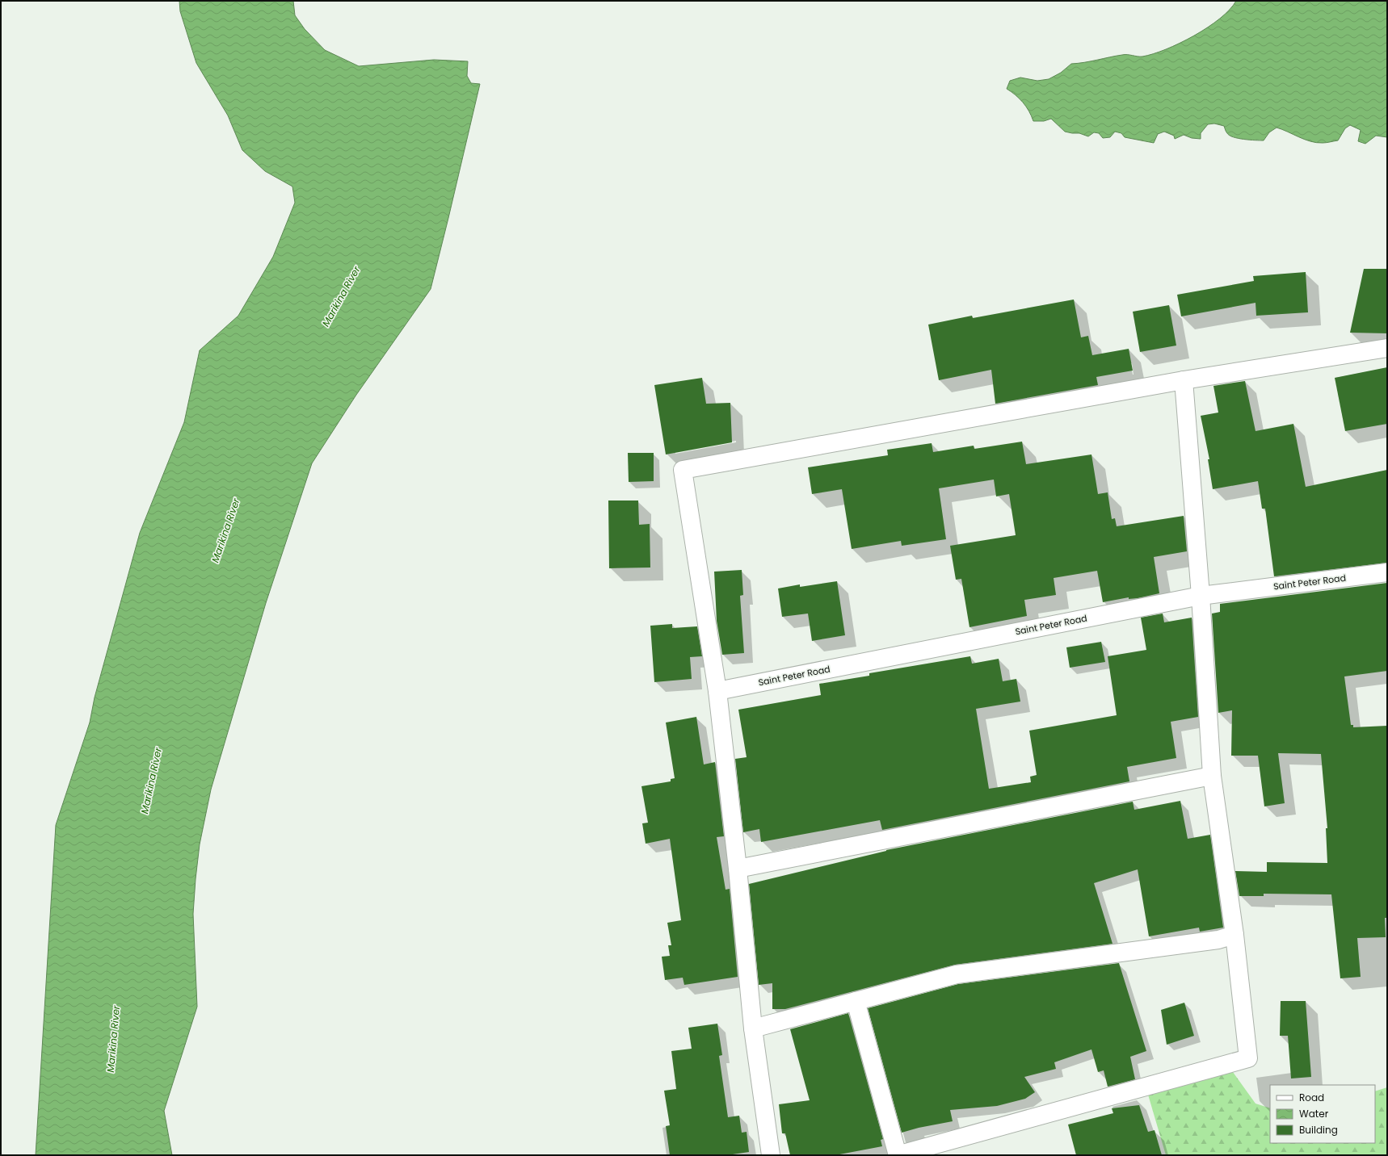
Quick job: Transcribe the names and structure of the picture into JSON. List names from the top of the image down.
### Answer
{
  "streets": {
    "street": ["Saint Peter Road"]
  },
  "water": ["Marikina River"],
  "legend": ["Road", "Water", "Building"]
}
